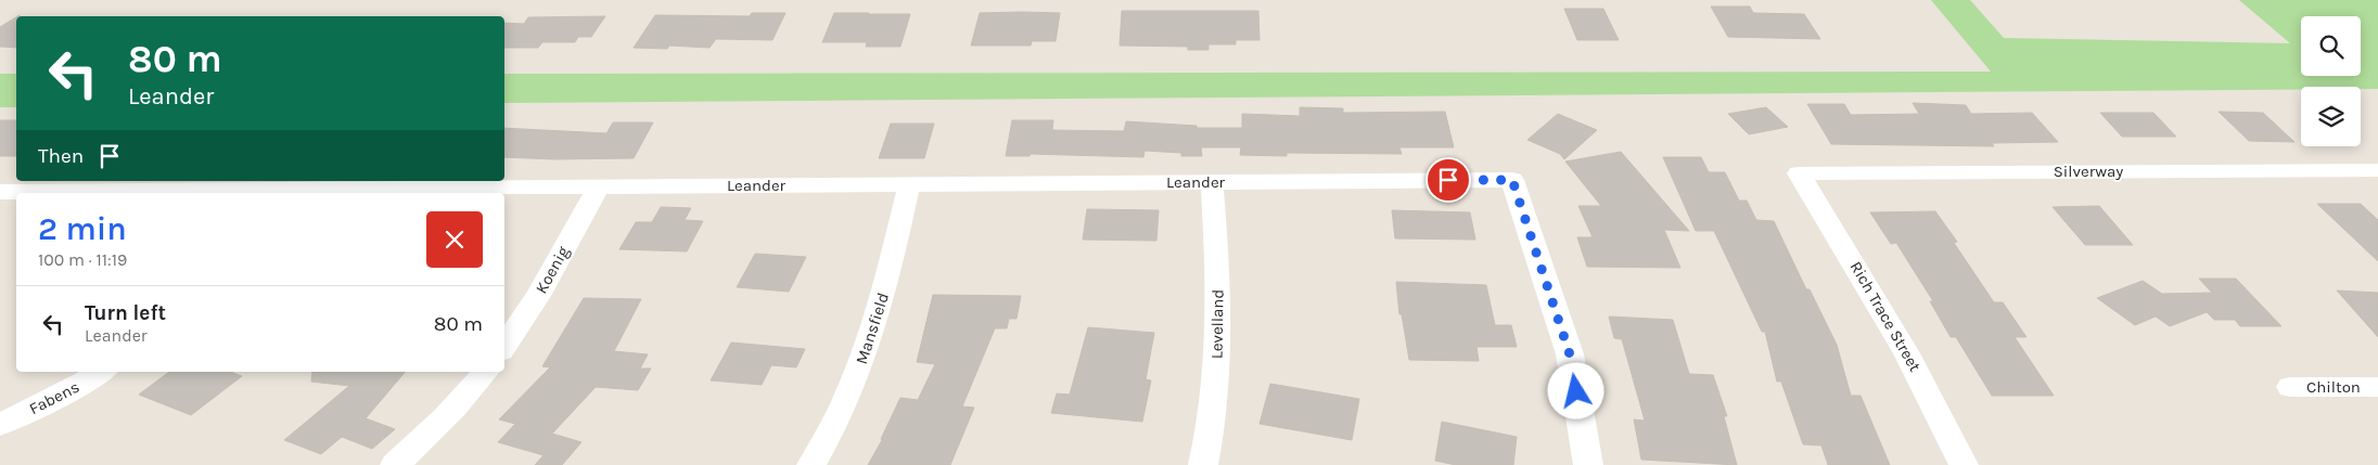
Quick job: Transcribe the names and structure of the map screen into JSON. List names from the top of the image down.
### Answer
{
  "streets": {
    "street": [
      "Silverway",
      "Leander",
      "Koenig",
      "Rich Trace Street",
      "Levelland",
      "Mansfield",
      "Chilton",
      "Fabens"
    ]
  },
  "crossings": [
    ["Silverway", "Rich Trace Street"],
    ["Leander", "Koenig"],
    ["Leander", "Levelland"],
    ["Leander", "Mansfield"]
  ],
  "page": {
    "turn": ["80 m", "Leander"],
    "then": "Then",
    "heading": ["2 min", "100 m · 11:19"],
    "list": [
      {
        "name": "Turn left",
        "note": "Leander",
        "value": "80 m"
      }
    ]
  }
}
